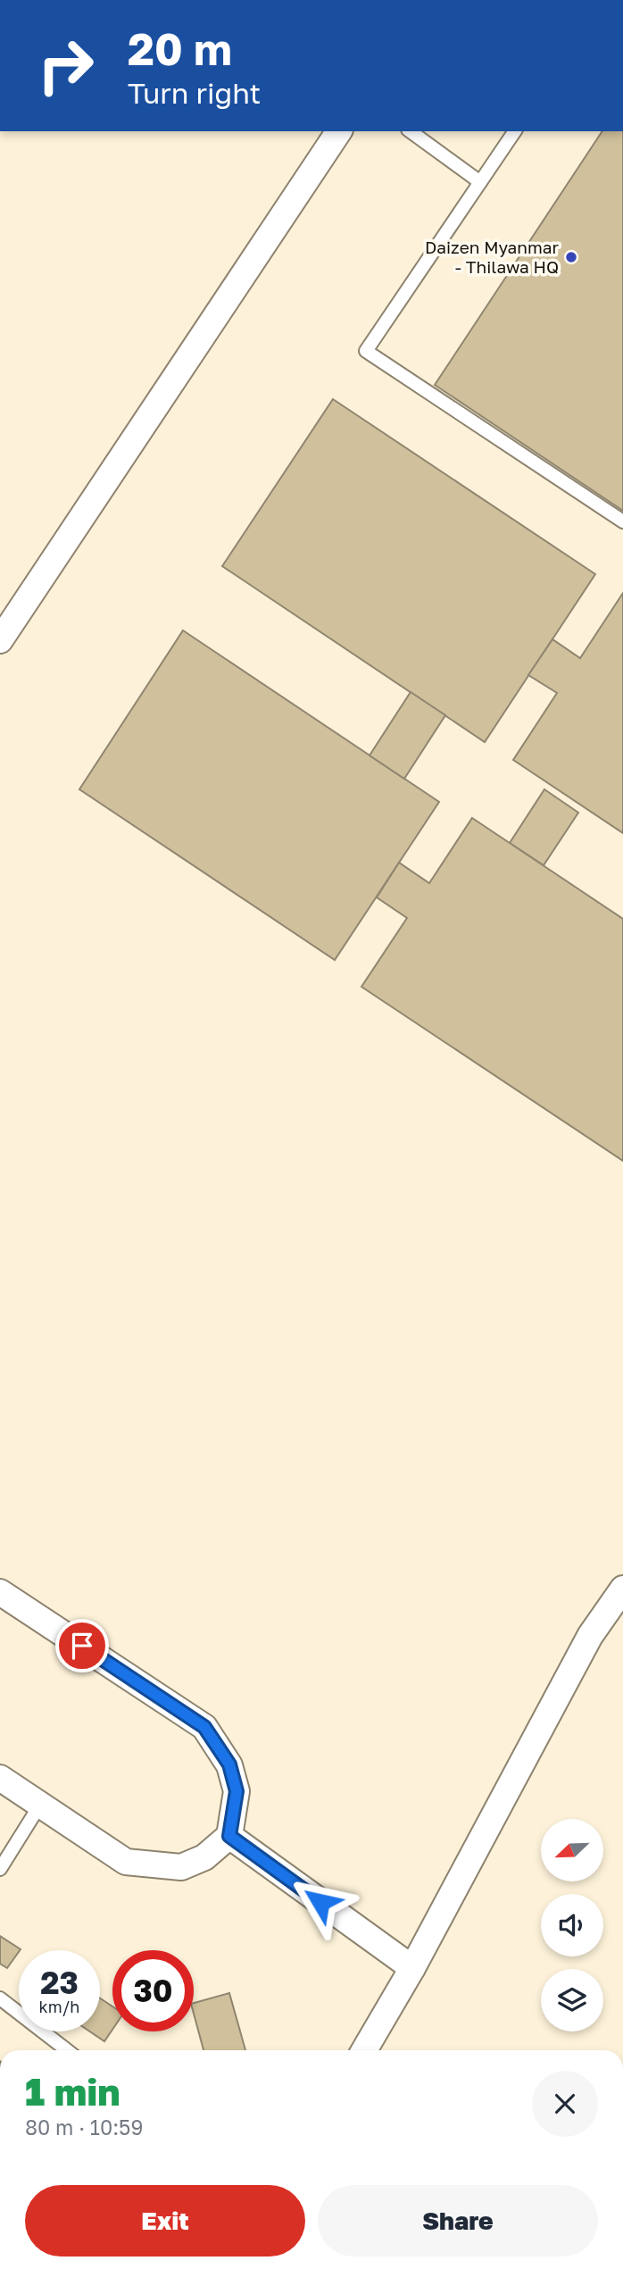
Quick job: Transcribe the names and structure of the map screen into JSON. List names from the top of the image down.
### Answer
{
  "places": ["Daizen Myanmar - Thilawa HQ"],
  "north": "bottom left",
  "page": {
    "turn": ["20 m", "Turn right"],
    "speed": "23 km/h",
    "limit": "30",
    "heading": ["1 min", "80 m · 10:59"],
    "buttons": ["Exit", "Share"]
  }
}
